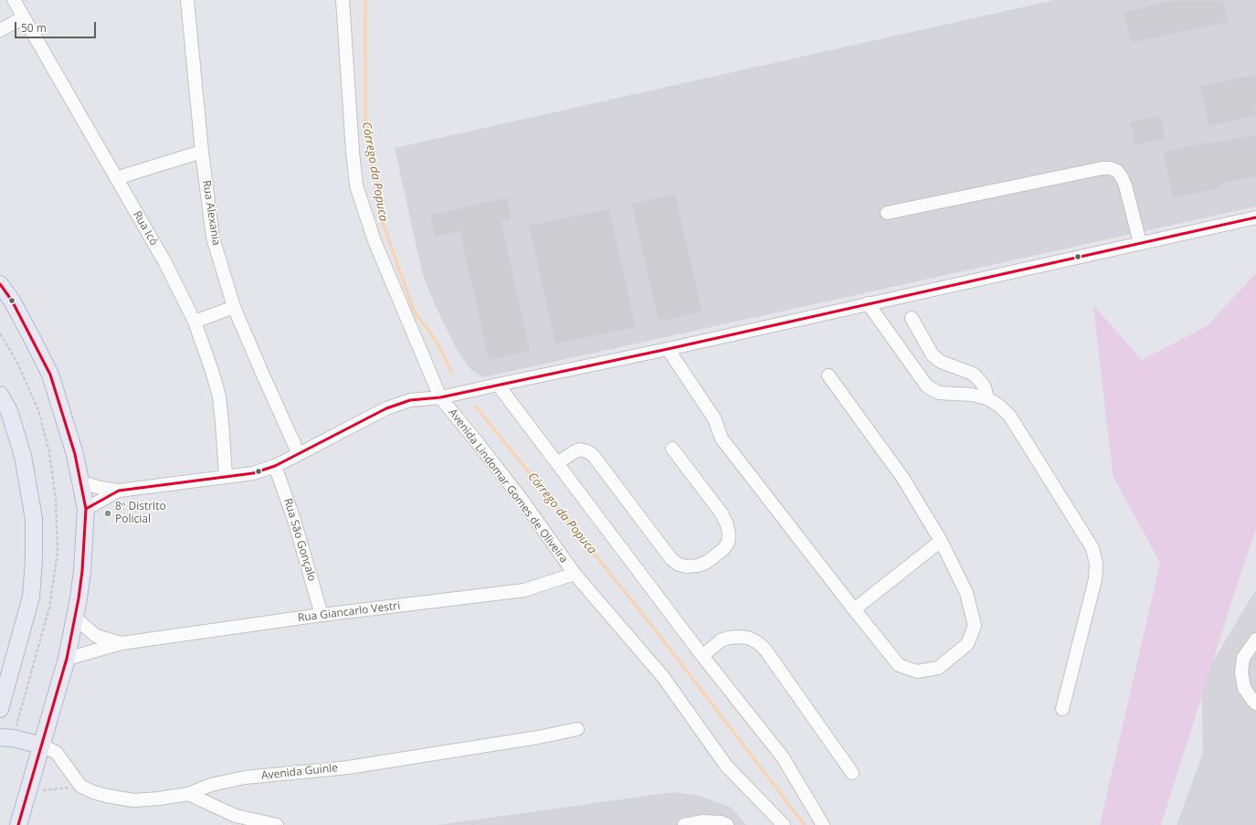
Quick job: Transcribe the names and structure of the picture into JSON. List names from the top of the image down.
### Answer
{
  "streets": {
    "street": [
      "Rua Alexania",
      "Rua Icó",
      "Avenida Lindomar Gomes de Oliveira",
      "Rua São Gonçalo",
      "Rua Giancarlo Vestri",
      "Avenida Guinle"
    ]
  },
  "crossings": [
    ["Avenida Lindomar Gomes de Oliveira", "Rua Giancarlo Vestri"],
    ["Rua São Gonçalo", "Rua Giancarlo Vestri"]
  ],
  "water": ["Córrego da Popuca"],
  "places": ["8º Distrito Policial"],
  "scale_bar": "50 m"
}
